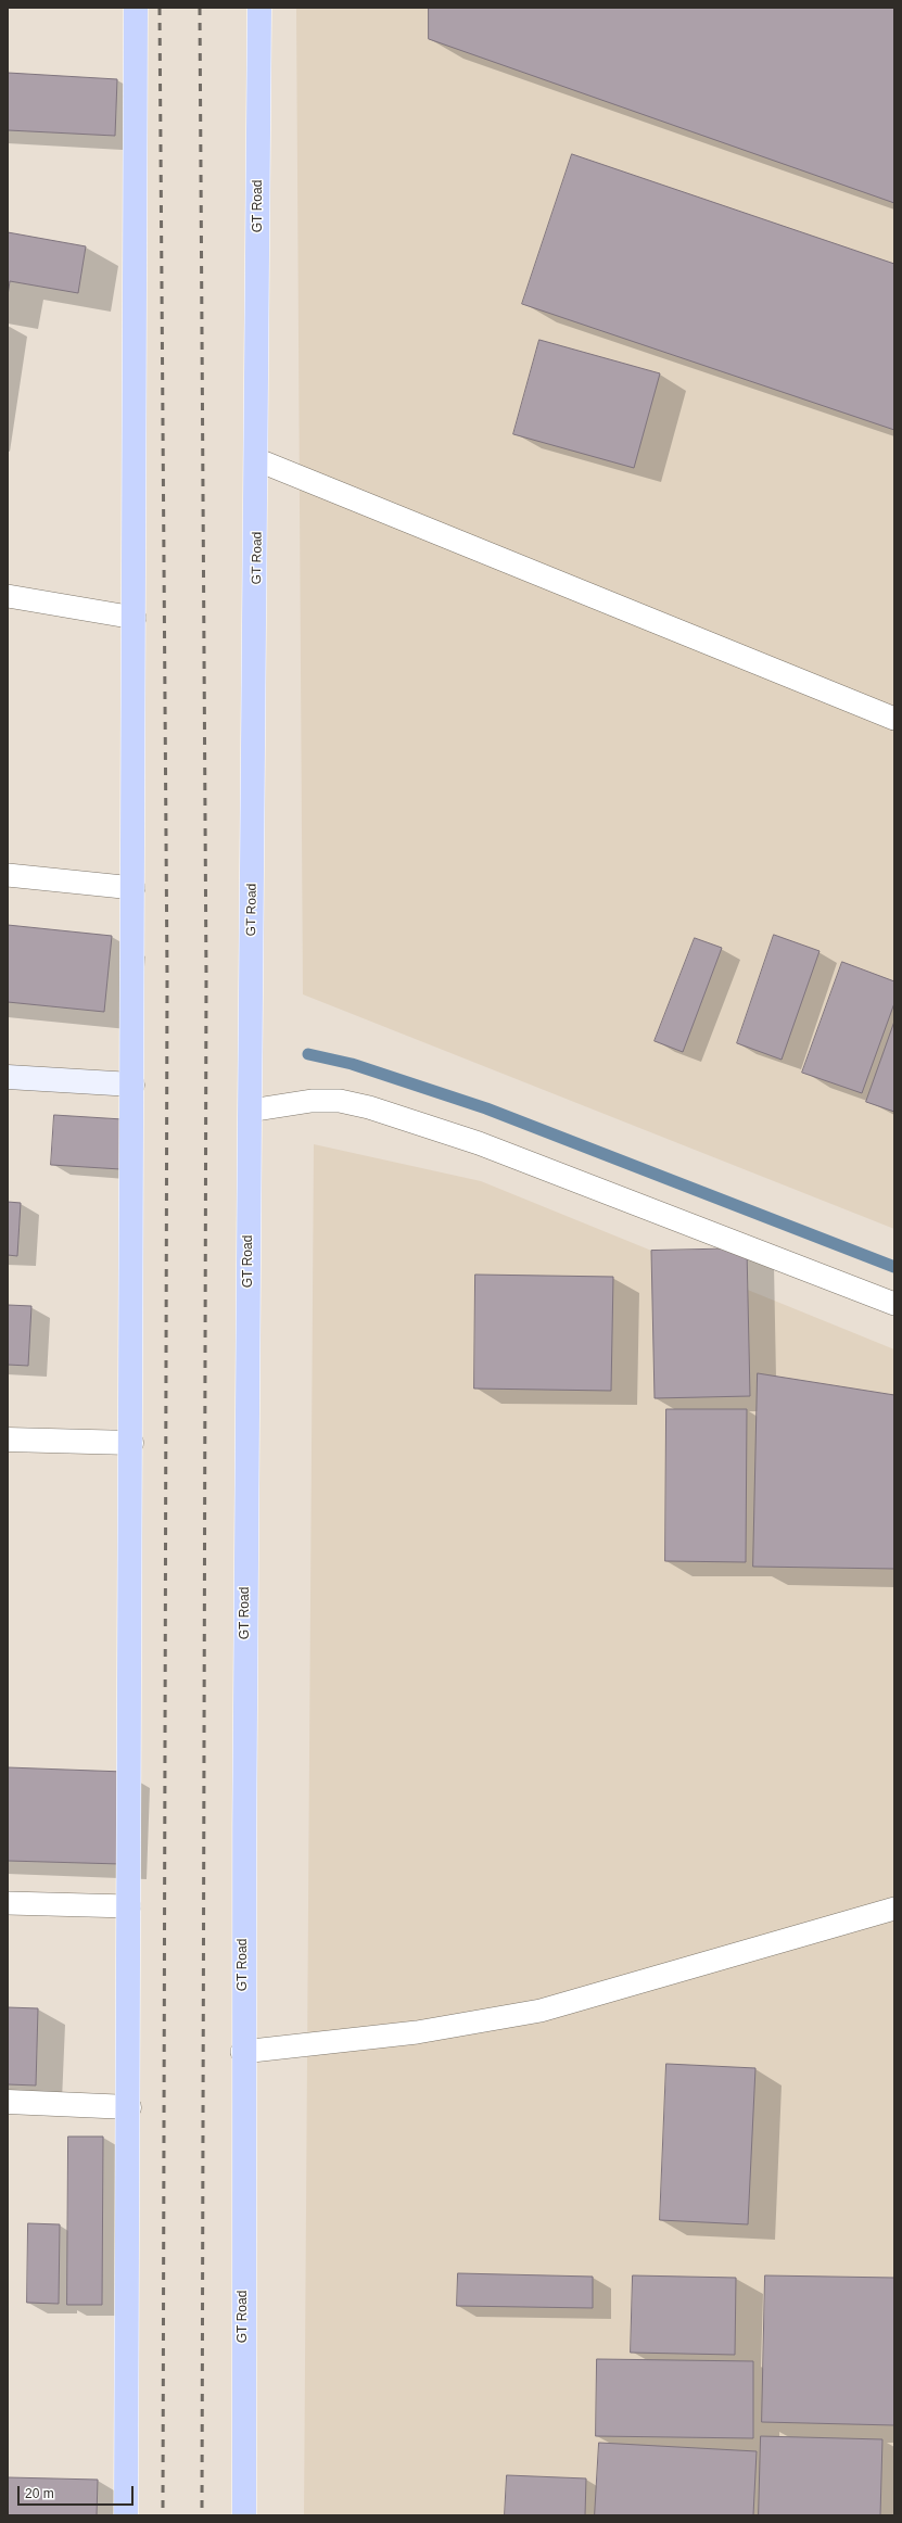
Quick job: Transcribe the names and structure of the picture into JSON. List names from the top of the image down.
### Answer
{
  "streets": {
    "highway": ["GT Road"]
  },
  "scale_bar": "20 m"
}
